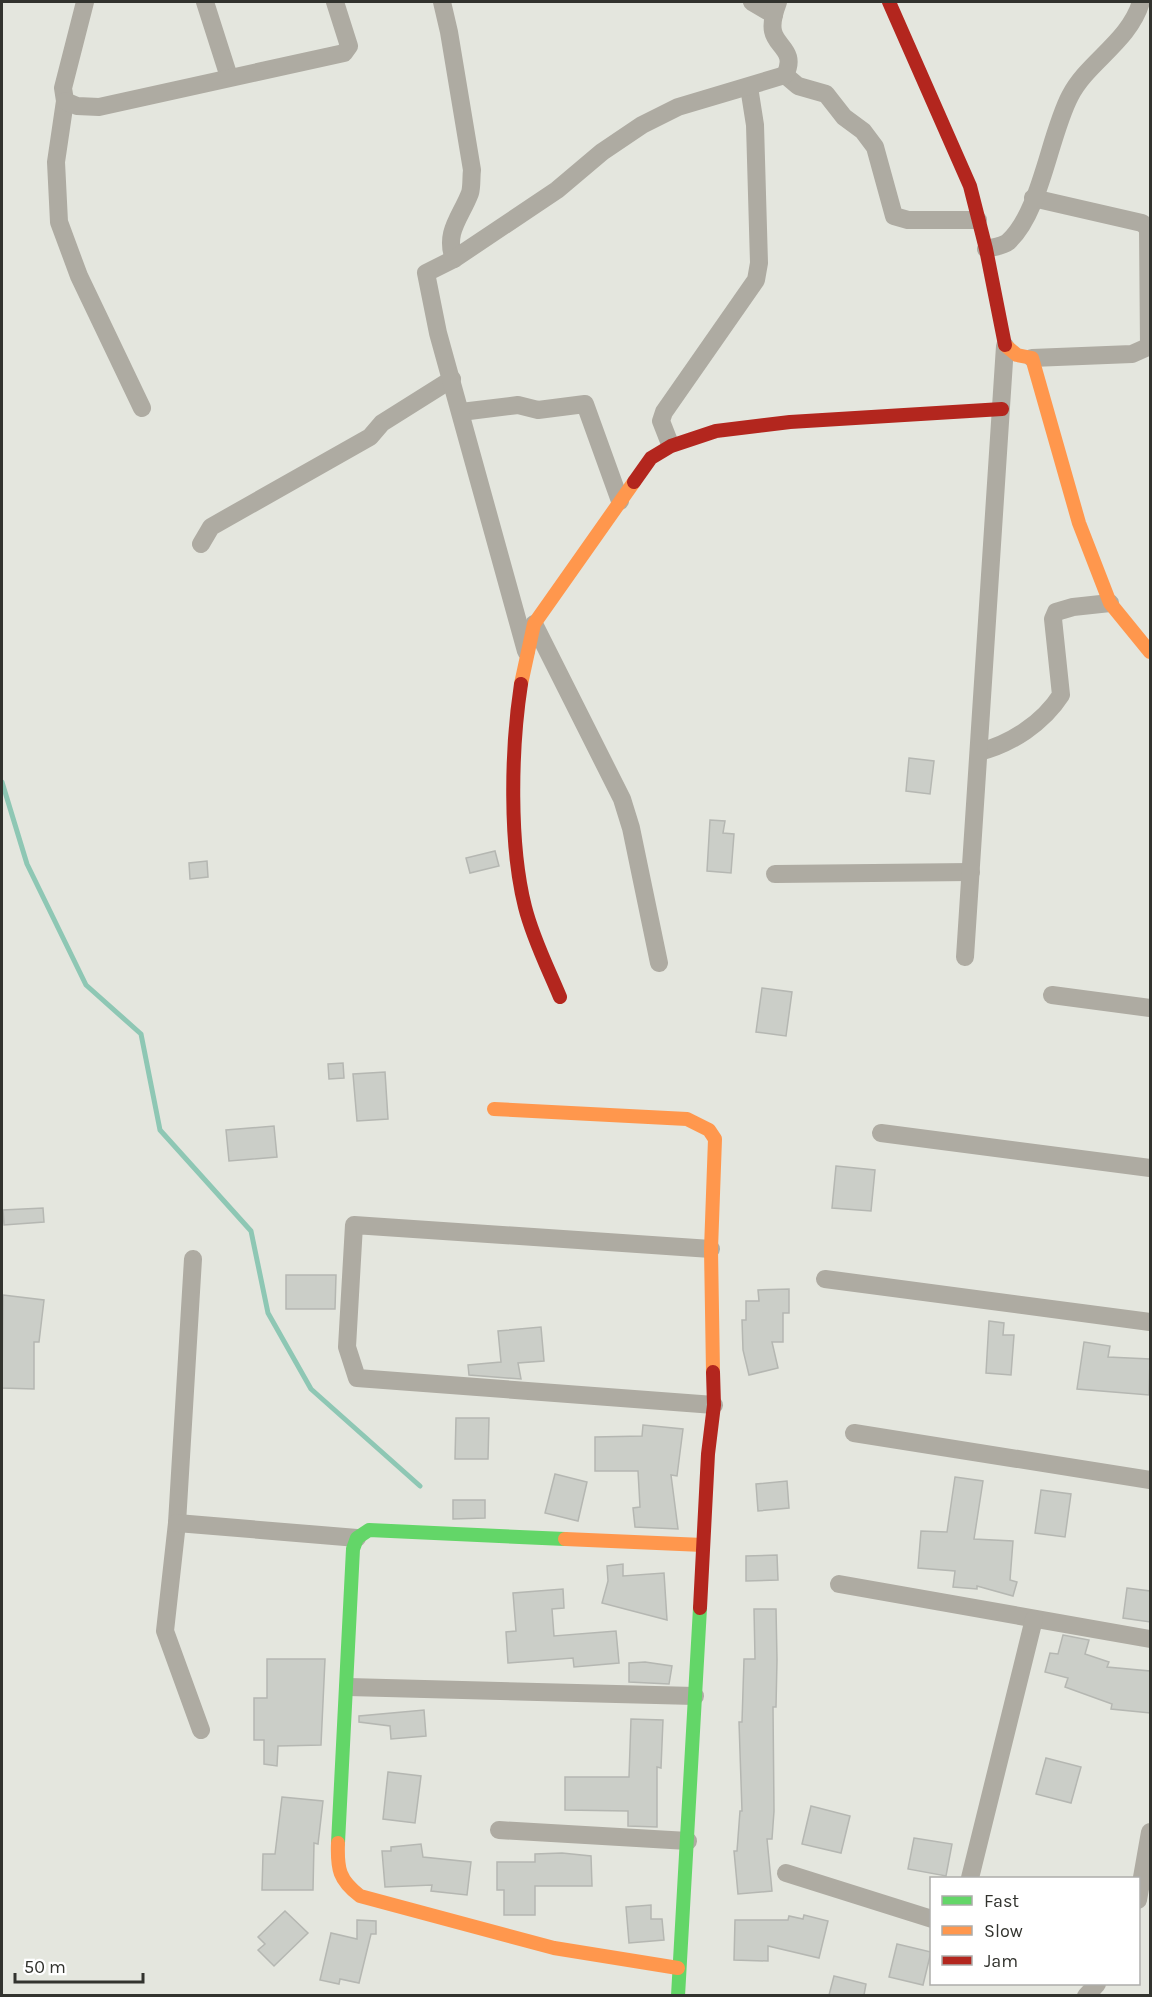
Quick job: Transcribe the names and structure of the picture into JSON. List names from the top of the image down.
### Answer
{
  "legend": ["Fast", "Slow", "Jam"],
  "scale_bar": "50 m"
}
